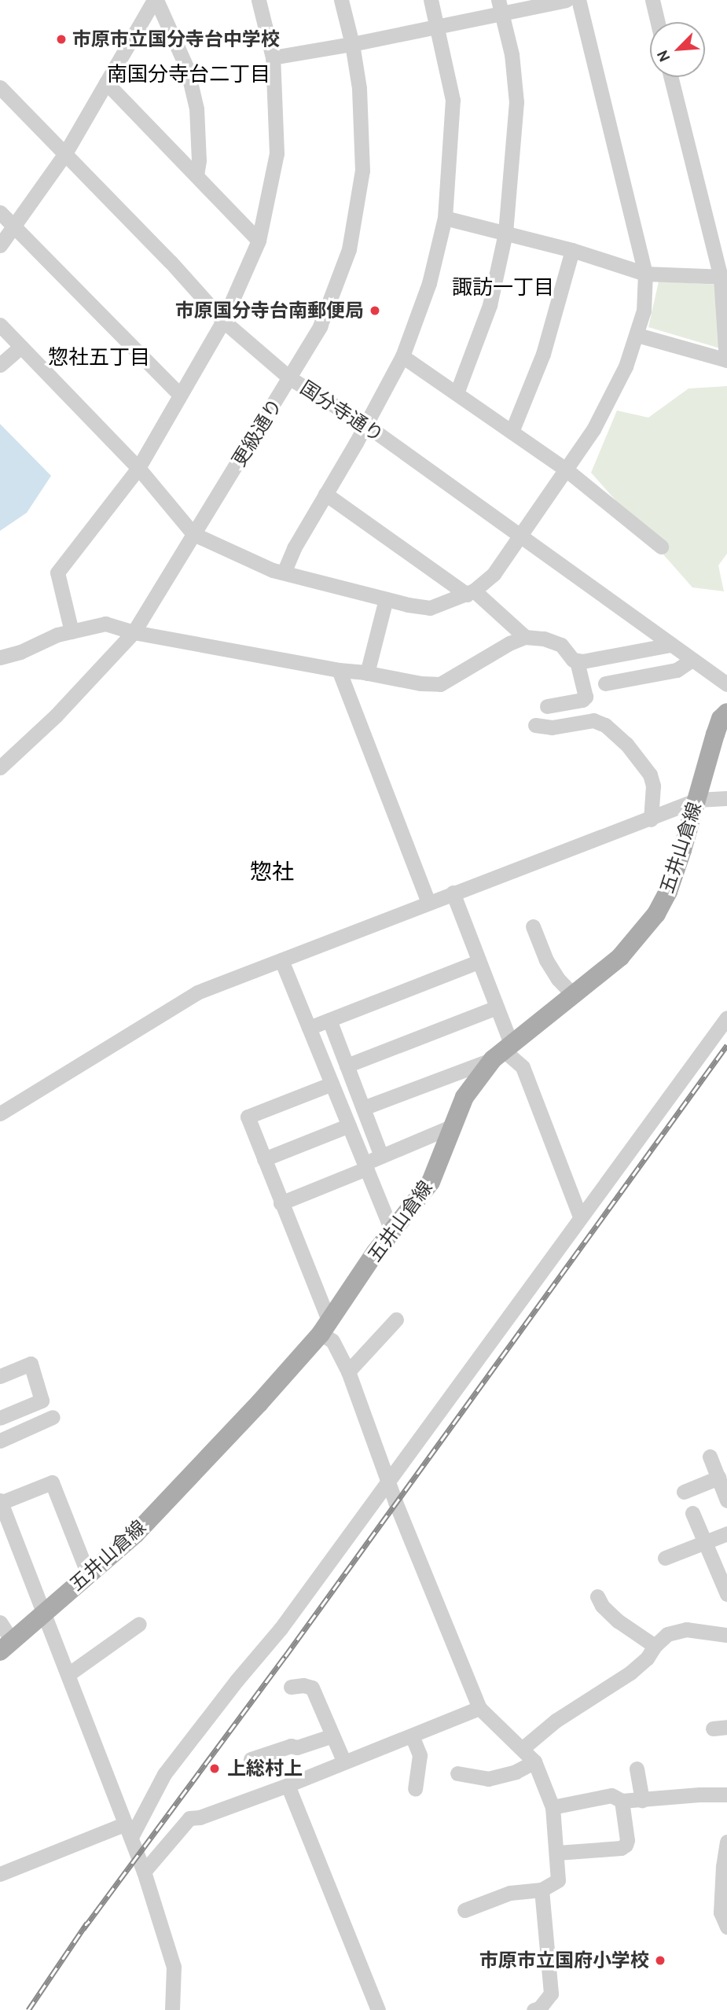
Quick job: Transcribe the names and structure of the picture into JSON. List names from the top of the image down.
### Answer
{
  "streets": {
    "main road": ["五井山倉線"],
    "street": ["国分寺通り", "更級通り"]
  },
  "crossings": [
    ["国分寺通り", "更級通り"]
  ],
  "districts": [
    "南国分寺台二丁目",
    "諏訪一丁目",
    "惣社五丁目",
    "惣社"
  ],
  "places": [
    "市原市立国分寺台中学校",
    "市原国分寺台南郵便局",
    "上総村上",
    "市原市立国府小学校"
  ],
  "north": "bottom left"
}
